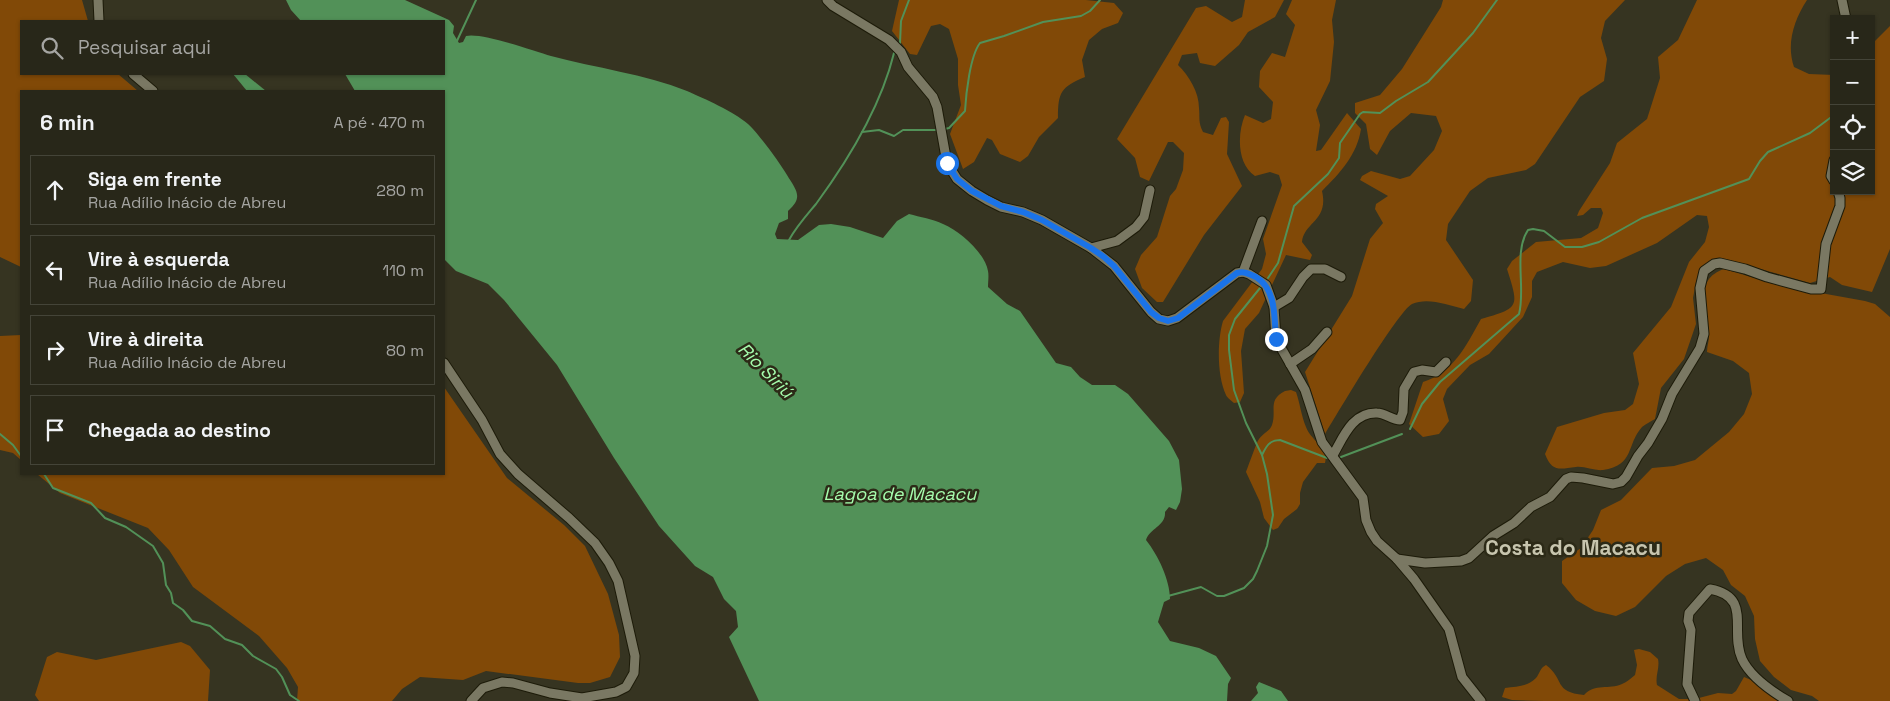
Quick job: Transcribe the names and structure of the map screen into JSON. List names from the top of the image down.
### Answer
{
  "districts": ["Costa do Macacu"],
  "water": ["Rio Siriú", "Lagoa de Macacu"],
  "page": {
    "map_buttons": ["+", "−"],
    "search": "Pesquisar aqui",
    "heading": ["6 min", "A pé · 470 m"],
    "list": [
      ["Siga em frente", "Rua Adílio Inácio de Abreu", "280 m"],
      ["Vire à esquerda", "Rua Adílio Inácio de Abreu", "110 m"],
      ["Vire à direita", "Rua Adílio Inácio de Abreu", "80 m"],
      "Chegada ao destino"
    ]
  }
}
